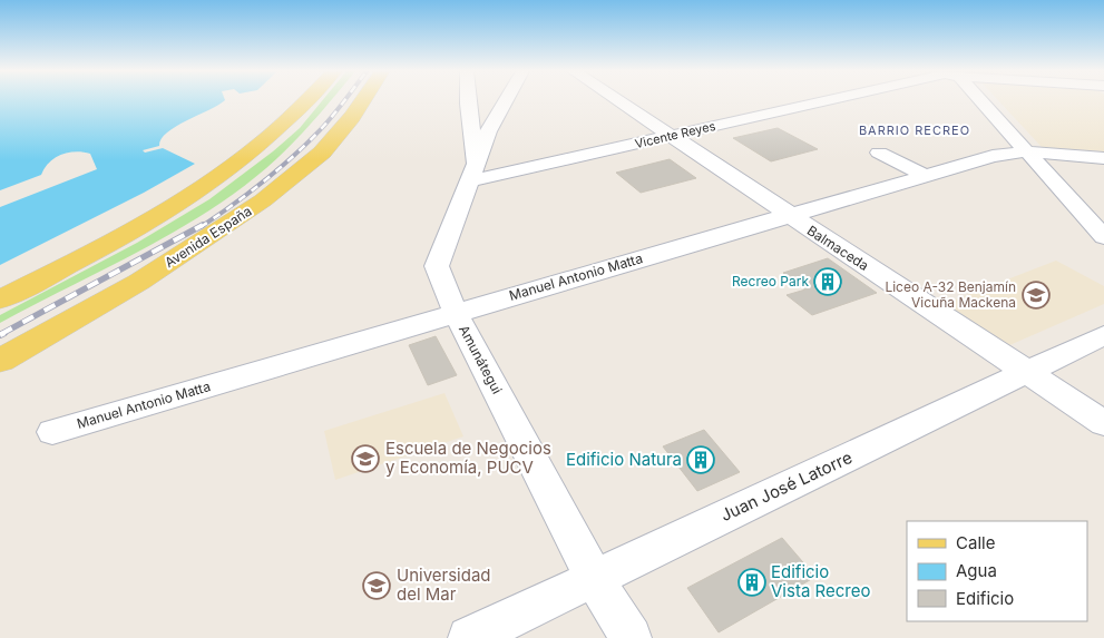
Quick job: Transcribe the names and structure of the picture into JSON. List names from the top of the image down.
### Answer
{
  "streets": {
    "main road": ["Avenida España"],
    "street": [
      "Vicente Reyes",
      "Balmaceda",
      "Manuel Antonio Matta",
      "Amunátegui",
      "Juan José Latorre"
    ]
  },
  "crossings": [
    ["Vicente Reyes", "Balmaceda"],
    ["Vicente Reyes", "Amunátegui"],
    ["Balmaceda", "Manuel Antonio Matta"],
    ["Balmaceda", "Juan José Latorre"],
    ["Manuel Antonio Matta", "Amunátegui"],
    ["Amunátegui", "Juan José Latorre"]
  ],
  "districts": ["BARRIO RECREO"],
  "places": {
    "building": ["Recreo Park", "Edificio Natura", "Edificio Vista Recreo"],
    "school or university": ["Liceo A-32 Benjamín Vicuña Mackena", "Escuela de Negocios y Economía, PUCV", "Universidad del Mar"]
  },
  "legend": ["Calle", "Agua", "Edificio"]
}
